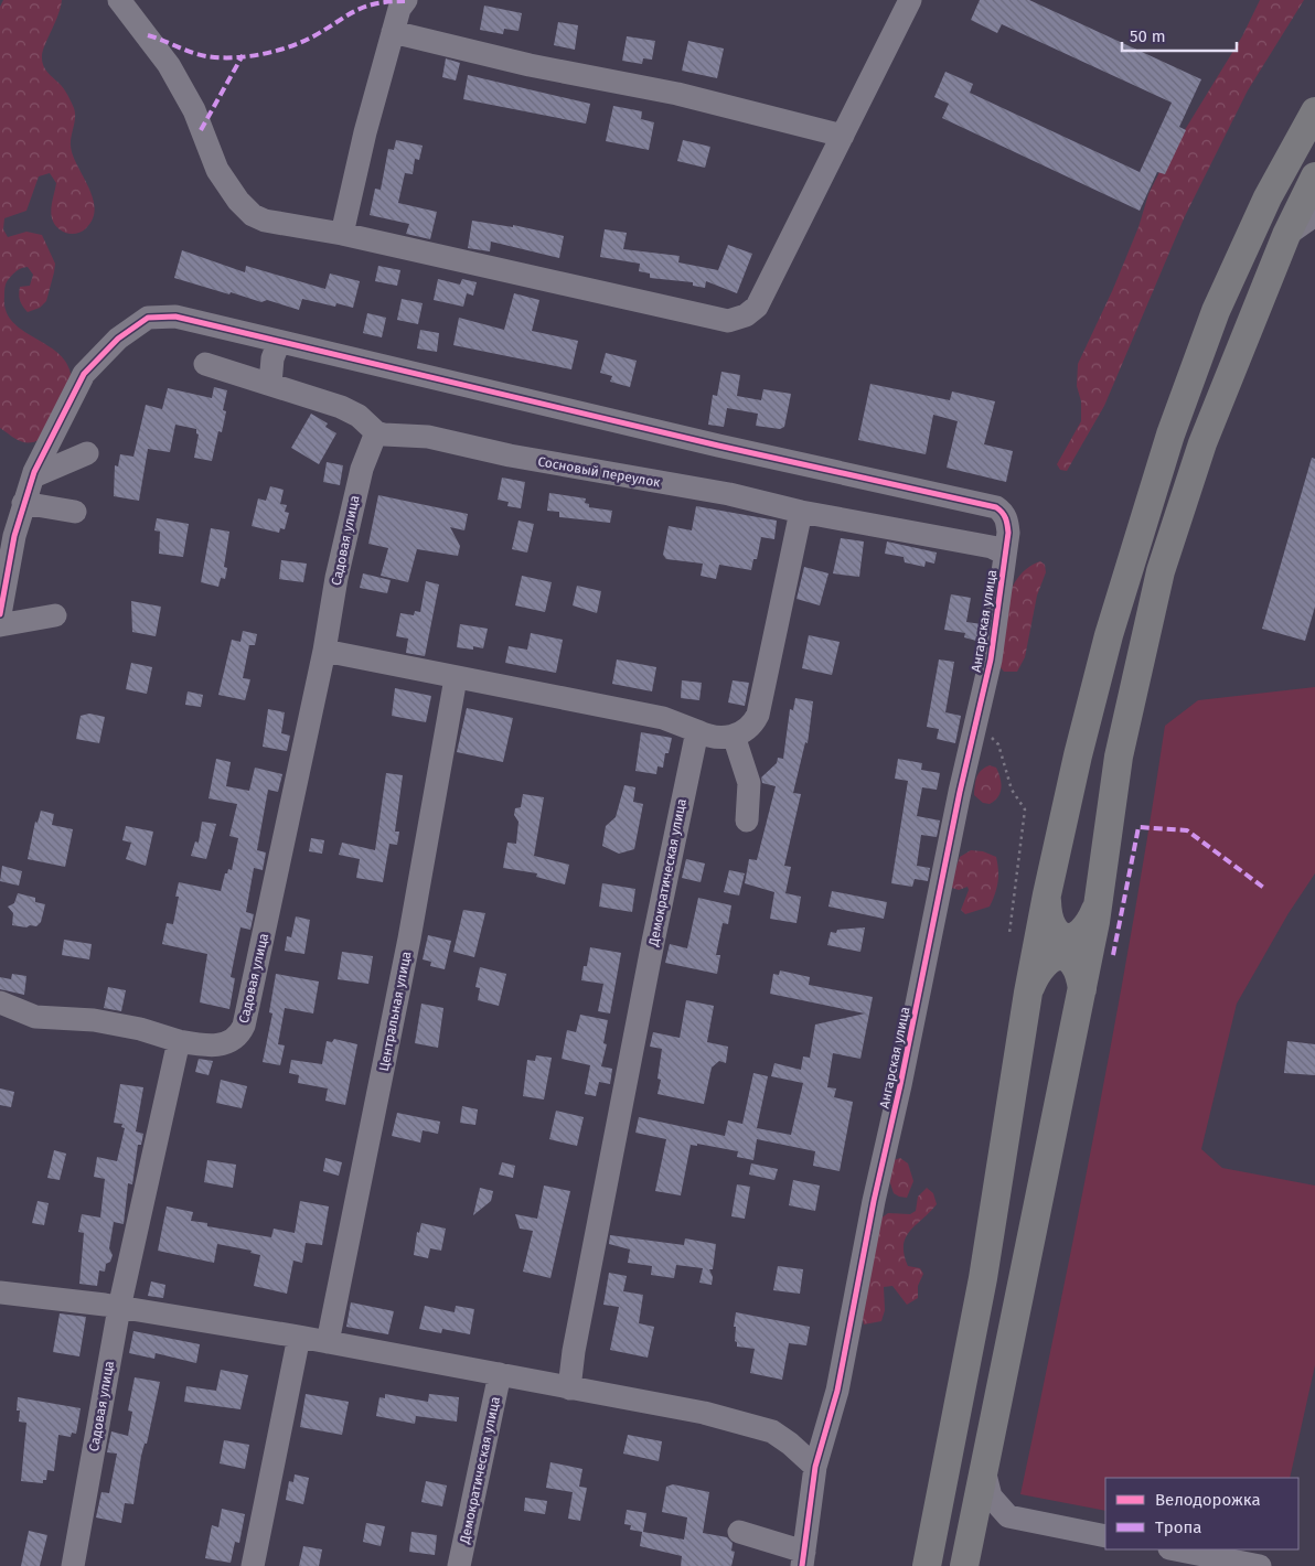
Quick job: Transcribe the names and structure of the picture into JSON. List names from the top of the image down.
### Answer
{
  "streets": {
    "street": [
      "Сосновый переулок",
      "Садовая улица",
      "Ангарская улица",
      "Демократическая улица",
      "Центральная улица"
    ]
  },
  "crossings": [
    ["Сосновый переулок", "Садовая улица"],
    ["Сосновый переулок", "Ангарская улица"]
  ],
  "legend": ["Велодорожка", "Тропа"],
  "scale_bar": "50 m"
}
